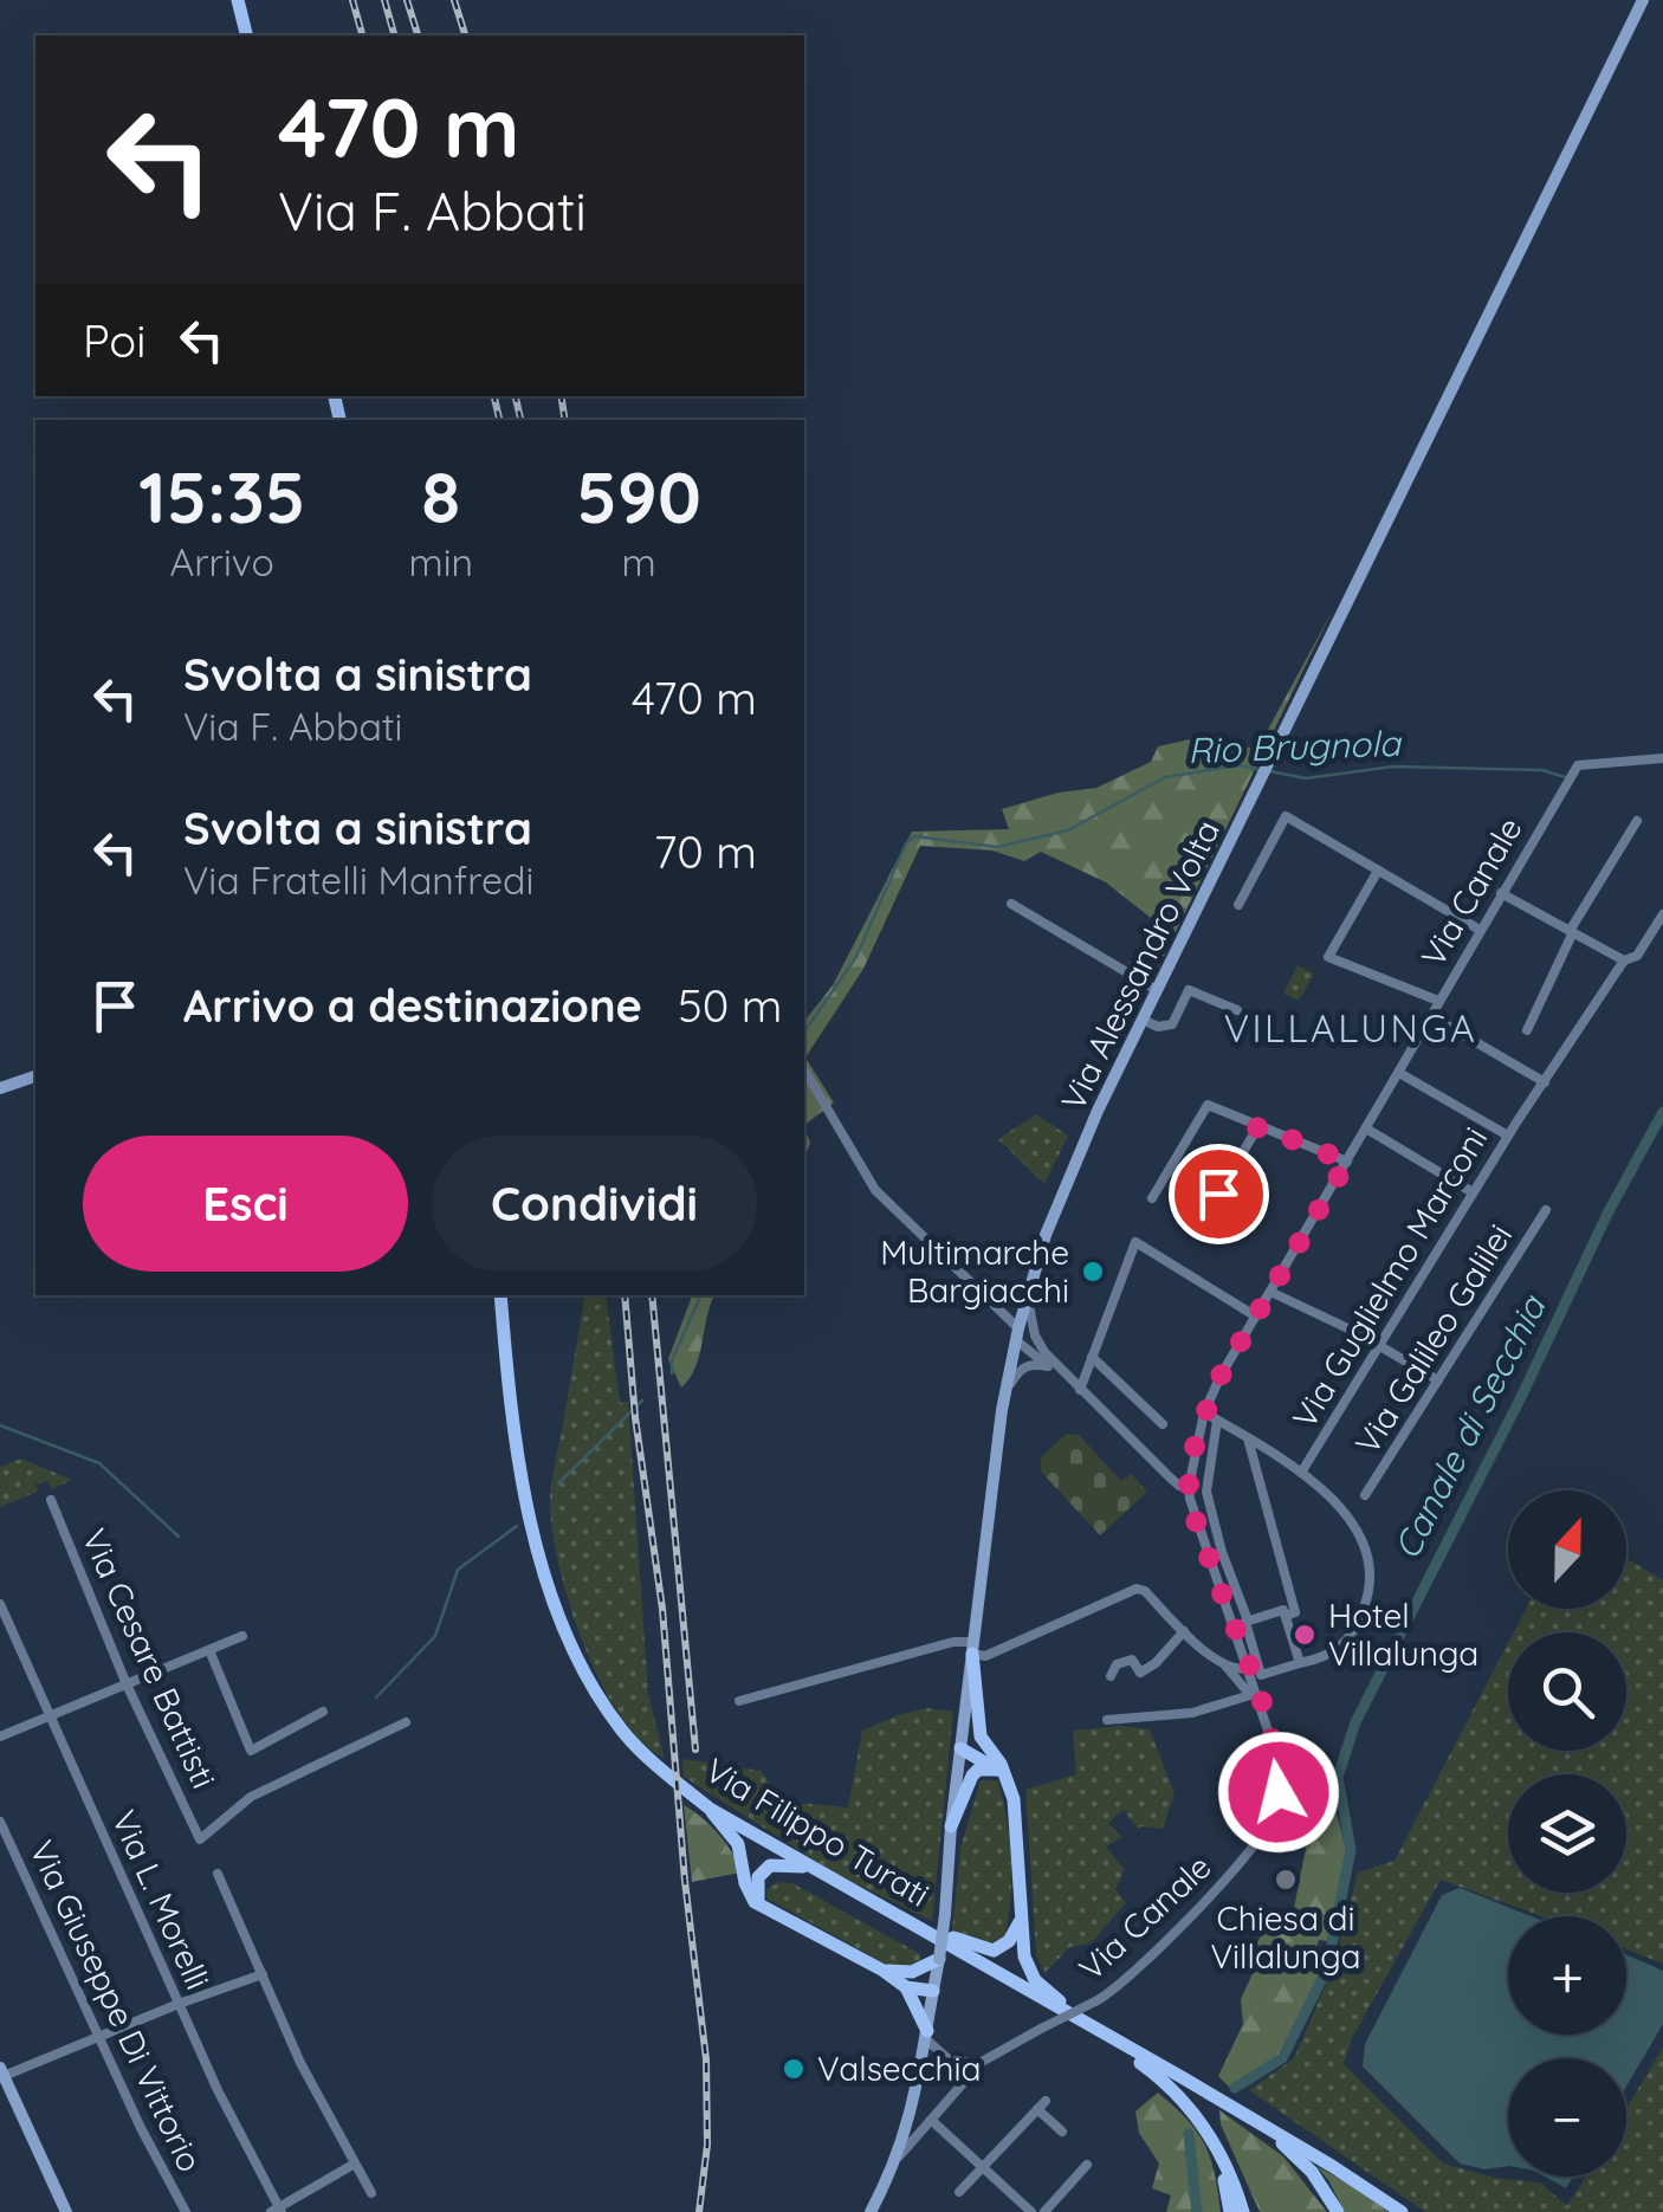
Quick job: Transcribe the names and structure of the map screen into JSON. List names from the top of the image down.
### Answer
{
  "streets": {
    "main road": ["Via Canale", "Via Alessandro Volta", "Via Filippo Turati"],
    "street": [
      "Via Guglielmo Marconi",
      "Via Galileo Galilei",
      "Via Cesare Battisti",
      "Via L. Morelli",
      "Via Giuseppe Di Vittorio"
    ]
  },
  "crossings": [
    ["Via Canale", "Via Alessandro Volta"]
  ],
  "districts": ["VILLALUNGA"],
  "water": ["Rio Brugnola", "Canale di Secchia"],
  "places": [
    "Multimarche Bargiacchi",
    "Hotel Villalunga",
    "Chiesa di Villalunga",
    "Valsecchia"
  ],
  "north": "top",
  "page": {
    "turn": ["470 m", "Via F. Abbati"],
    "then": "Poi",
    "eta": [
      "15:35",
      "Arrivo",
      "8",
      "min",
      "590",
      "m"
    ],
    "list": [
      {
        "name": "Svolta a sinistra",
        "note": "Via F. Abbati",
        "value": "470 m"
      },
      {
        "name": "Svolta a sinistra",
        "note": "Via Fratelli Manfredi",
        "value": "70 m"
      },
      {
        "name": "Arrivo a destinazione",
        "value": "50 m"
      }
    ],
    "buttons": ["Esci", "Condividi"],
    "map_buttons": ["+", "−"]
  }
}
